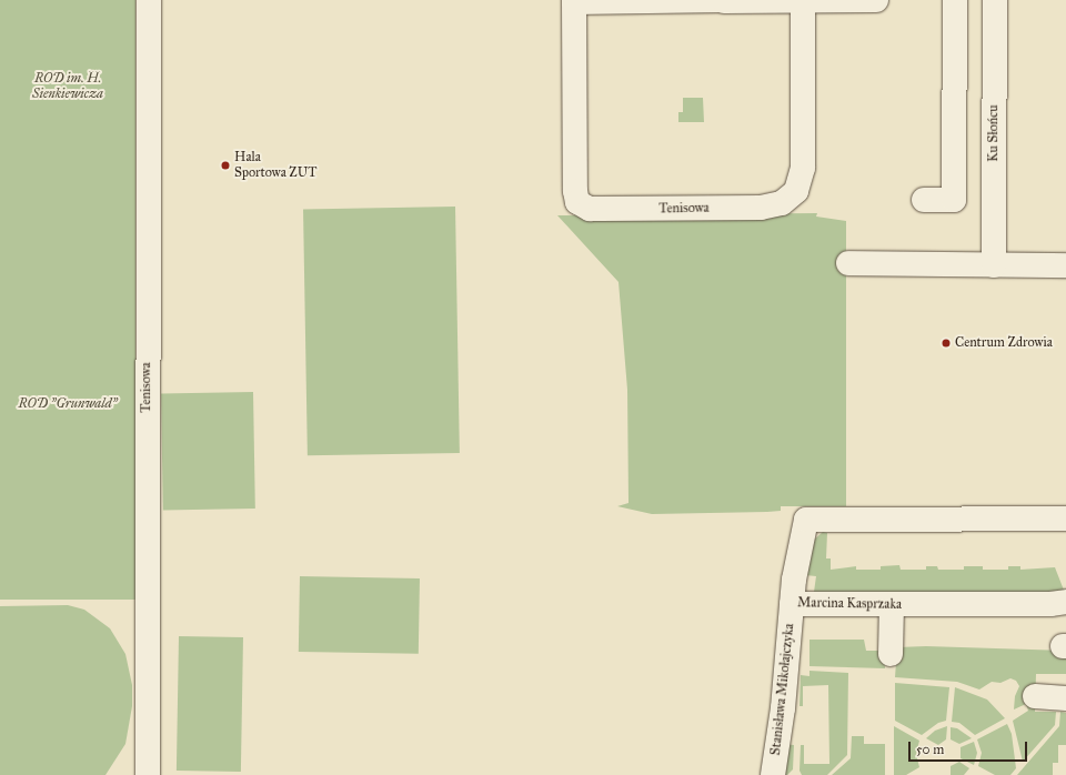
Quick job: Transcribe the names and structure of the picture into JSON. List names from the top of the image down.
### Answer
{
  "streets": {
    "street": [
      "Ku Słońcu",
      "Tenisowa",
      "Marcina Kasprzaka",
      "Stanisława Mikołajczyka"
    ]
  },
  "crossings": [
    ["Marcina Kasprzaka", "Stanisława Mikołajczyka"]
  ],
  "parks": ["ROD im. H. Sienkiewicza", "ROD \"Grunwald\""],
  "places": ["Hala Sportowa ZUT", "Centrum Zdrowia"],
  "scale_bar": "50 m"
}
